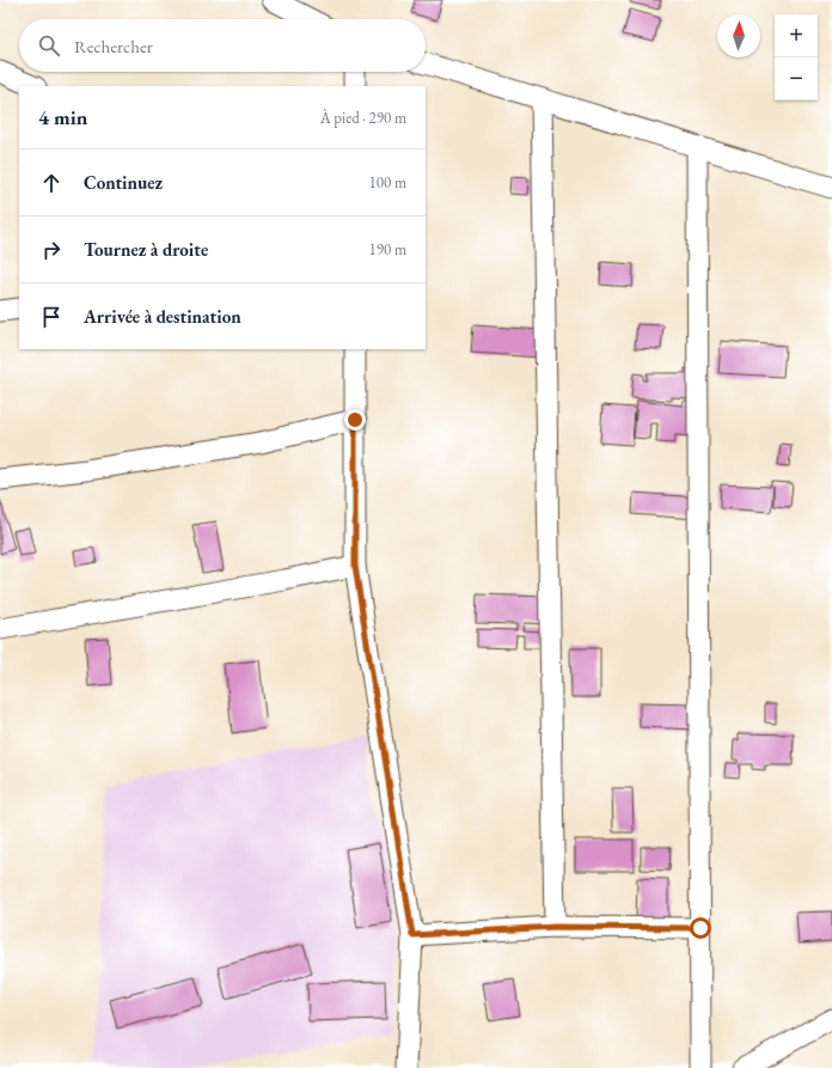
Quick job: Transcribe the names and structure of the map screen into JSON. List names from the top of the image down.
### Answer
{
  "north": "top",
  "page": {
    "map_buttons": ["+", "−"],
    "search": "Rechercher",
    "heading": ["4 min", "À pied · 290 m"],
    "list": [
      ["Continuez", "100 m"],
      ["Tournez à droite", "190 m"],
      "Arrivée à destination"
    ]
  }
}
